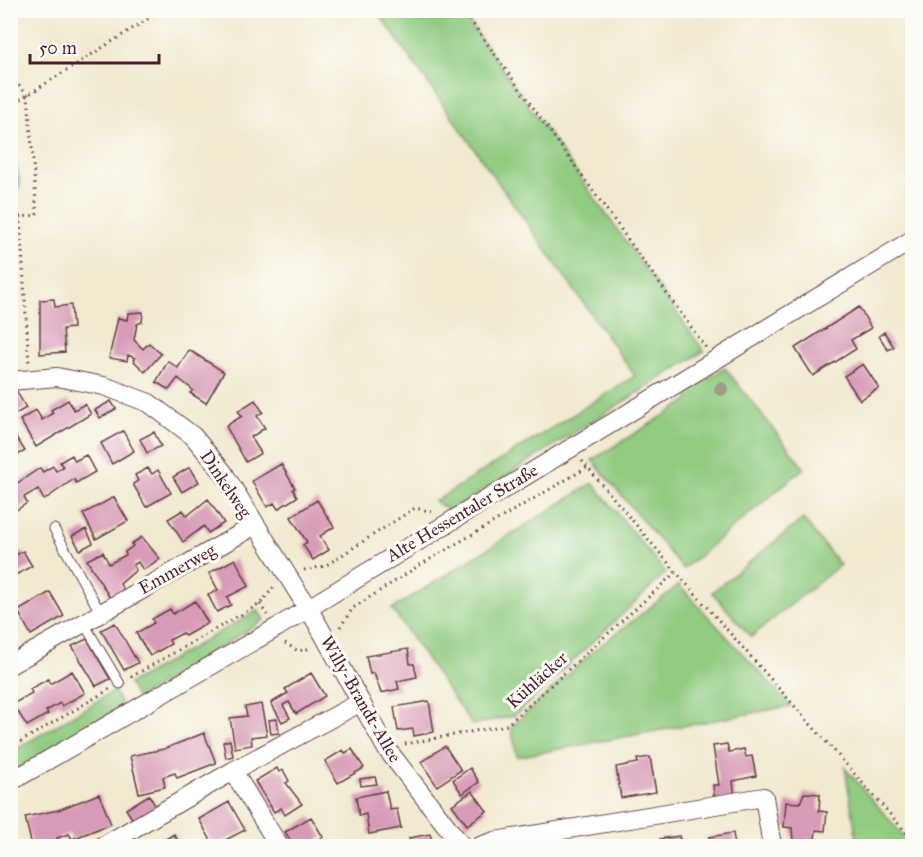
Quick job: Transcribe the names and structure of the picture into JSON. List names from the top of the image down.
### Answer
{
  "streets": {
    "street": [
      "Dinkelweg",
      "Alte Hessentaler Straße",
      "Emmerweg",
      "Willy-Brandt-Allee"
    ],
    "path": ["Kühläcker"]
  },
  "crossings": [
    ["Dinkelweg", "Alte Hessentaler Straße"],
    ["Dinkelweg", "Emmerweg"],
    ["Dinkelweg", "Willy-Brandt-Allee"],
    ["Alte Hessentaler Straße", "Willy-Brandt-Allee"],
    ["Kühläcker", "Willy-Brandt-Allee"]
  ],
  "scale_bar": "50 m"
}
